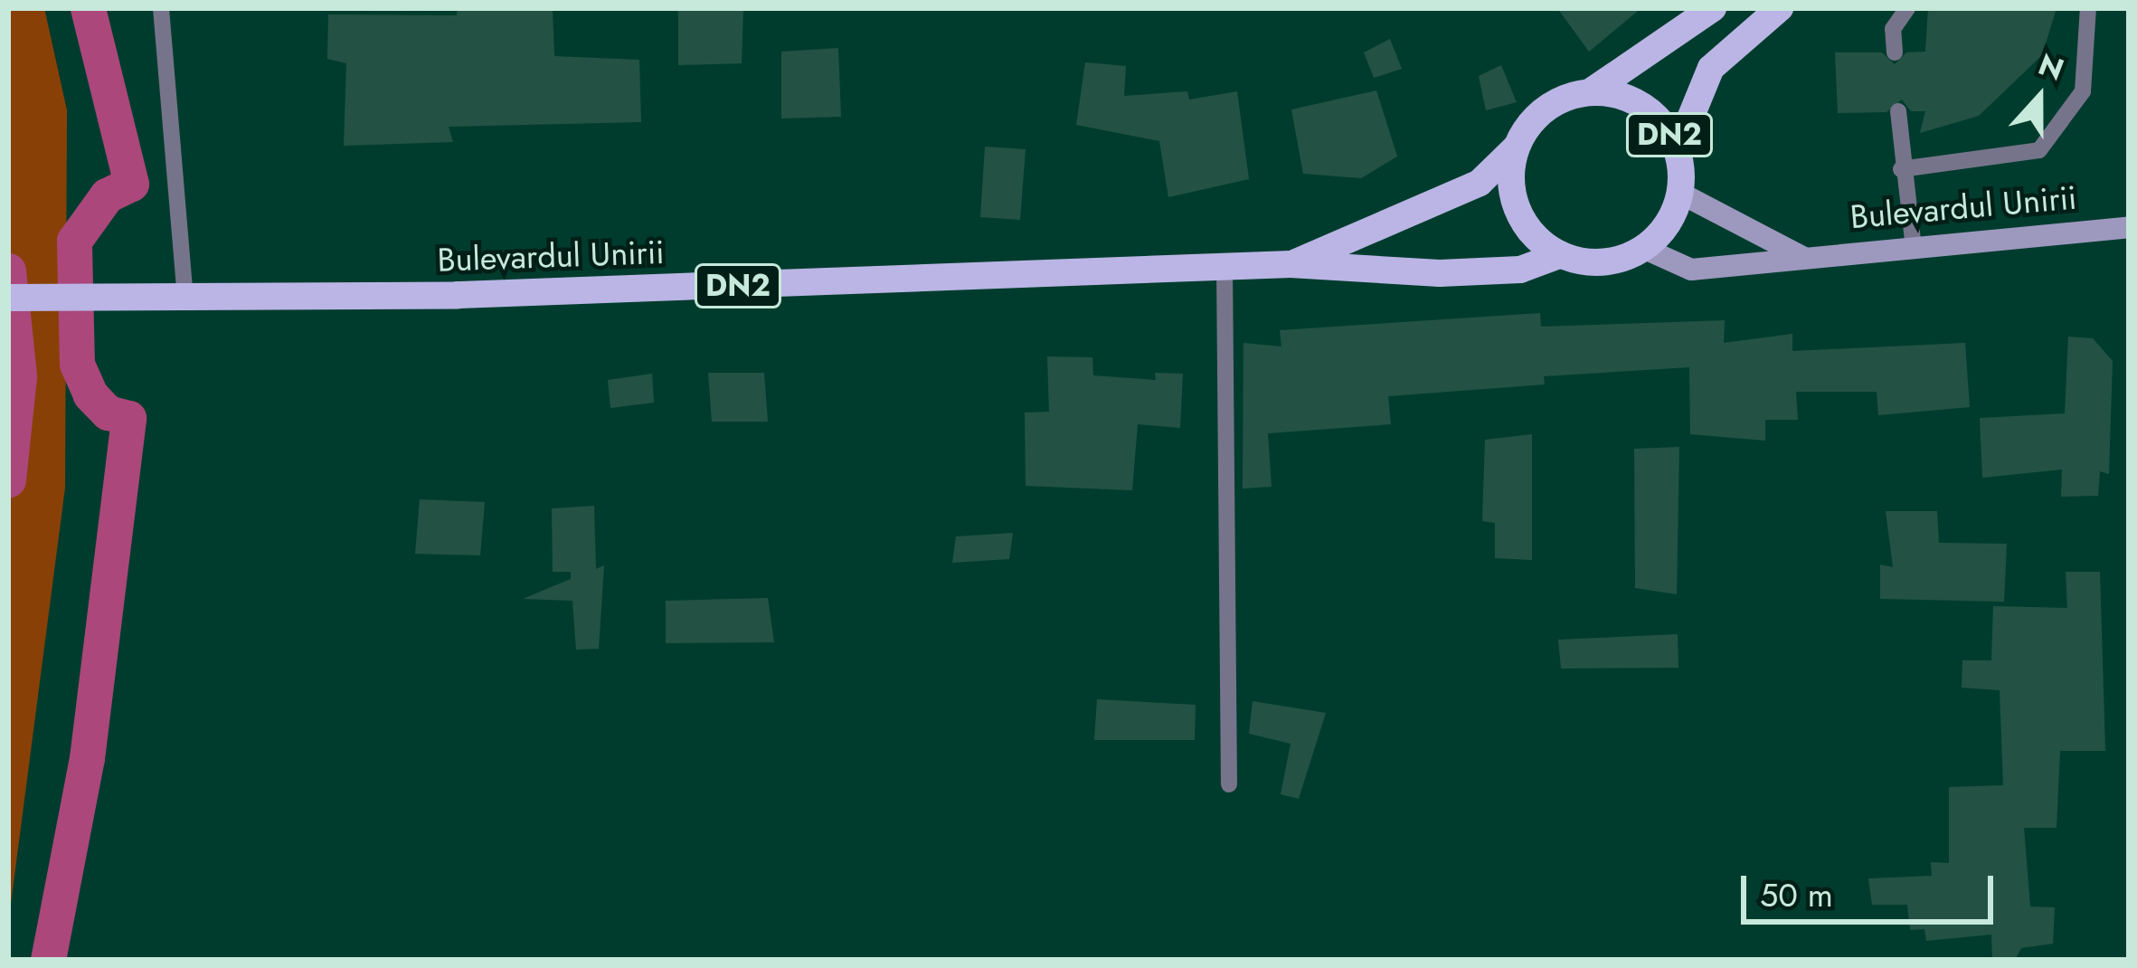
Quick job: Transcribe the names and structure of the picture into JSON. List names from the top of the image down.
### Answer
{
  "streets": {
    "main road": ["DN2", "Bulevardul Unirii"]
  },
  "crossings": [
    ["DN2", "Bulevardul Unirii"]
  ],
  "scale_bar": "50 m",
  "north": "top"
}
